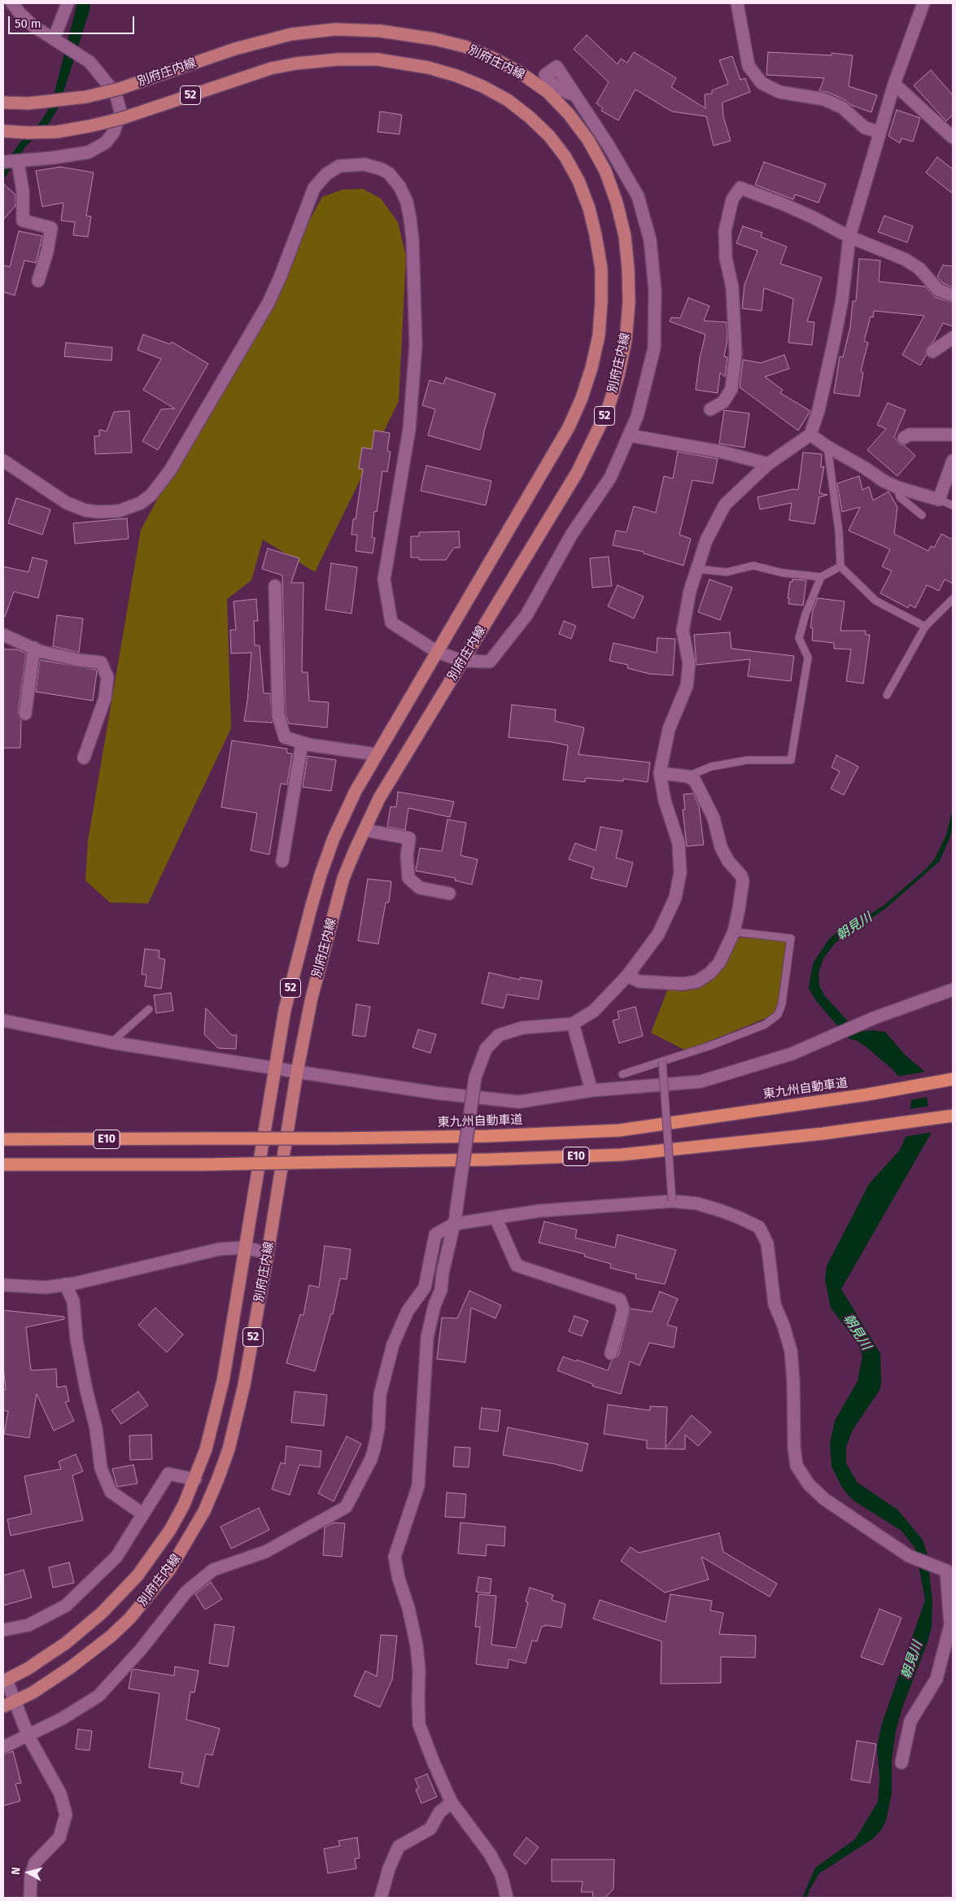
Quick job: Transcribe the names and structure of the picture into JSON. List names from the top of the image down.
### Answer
{
  "streets": {
    "highway": ["東九州自動車道", "E10"],
    "main road": ["別府庄内線", "52"]
  },
  "water": ["朝見川"],
  "scale_bar": "50 m",
  "north": "left"
}
